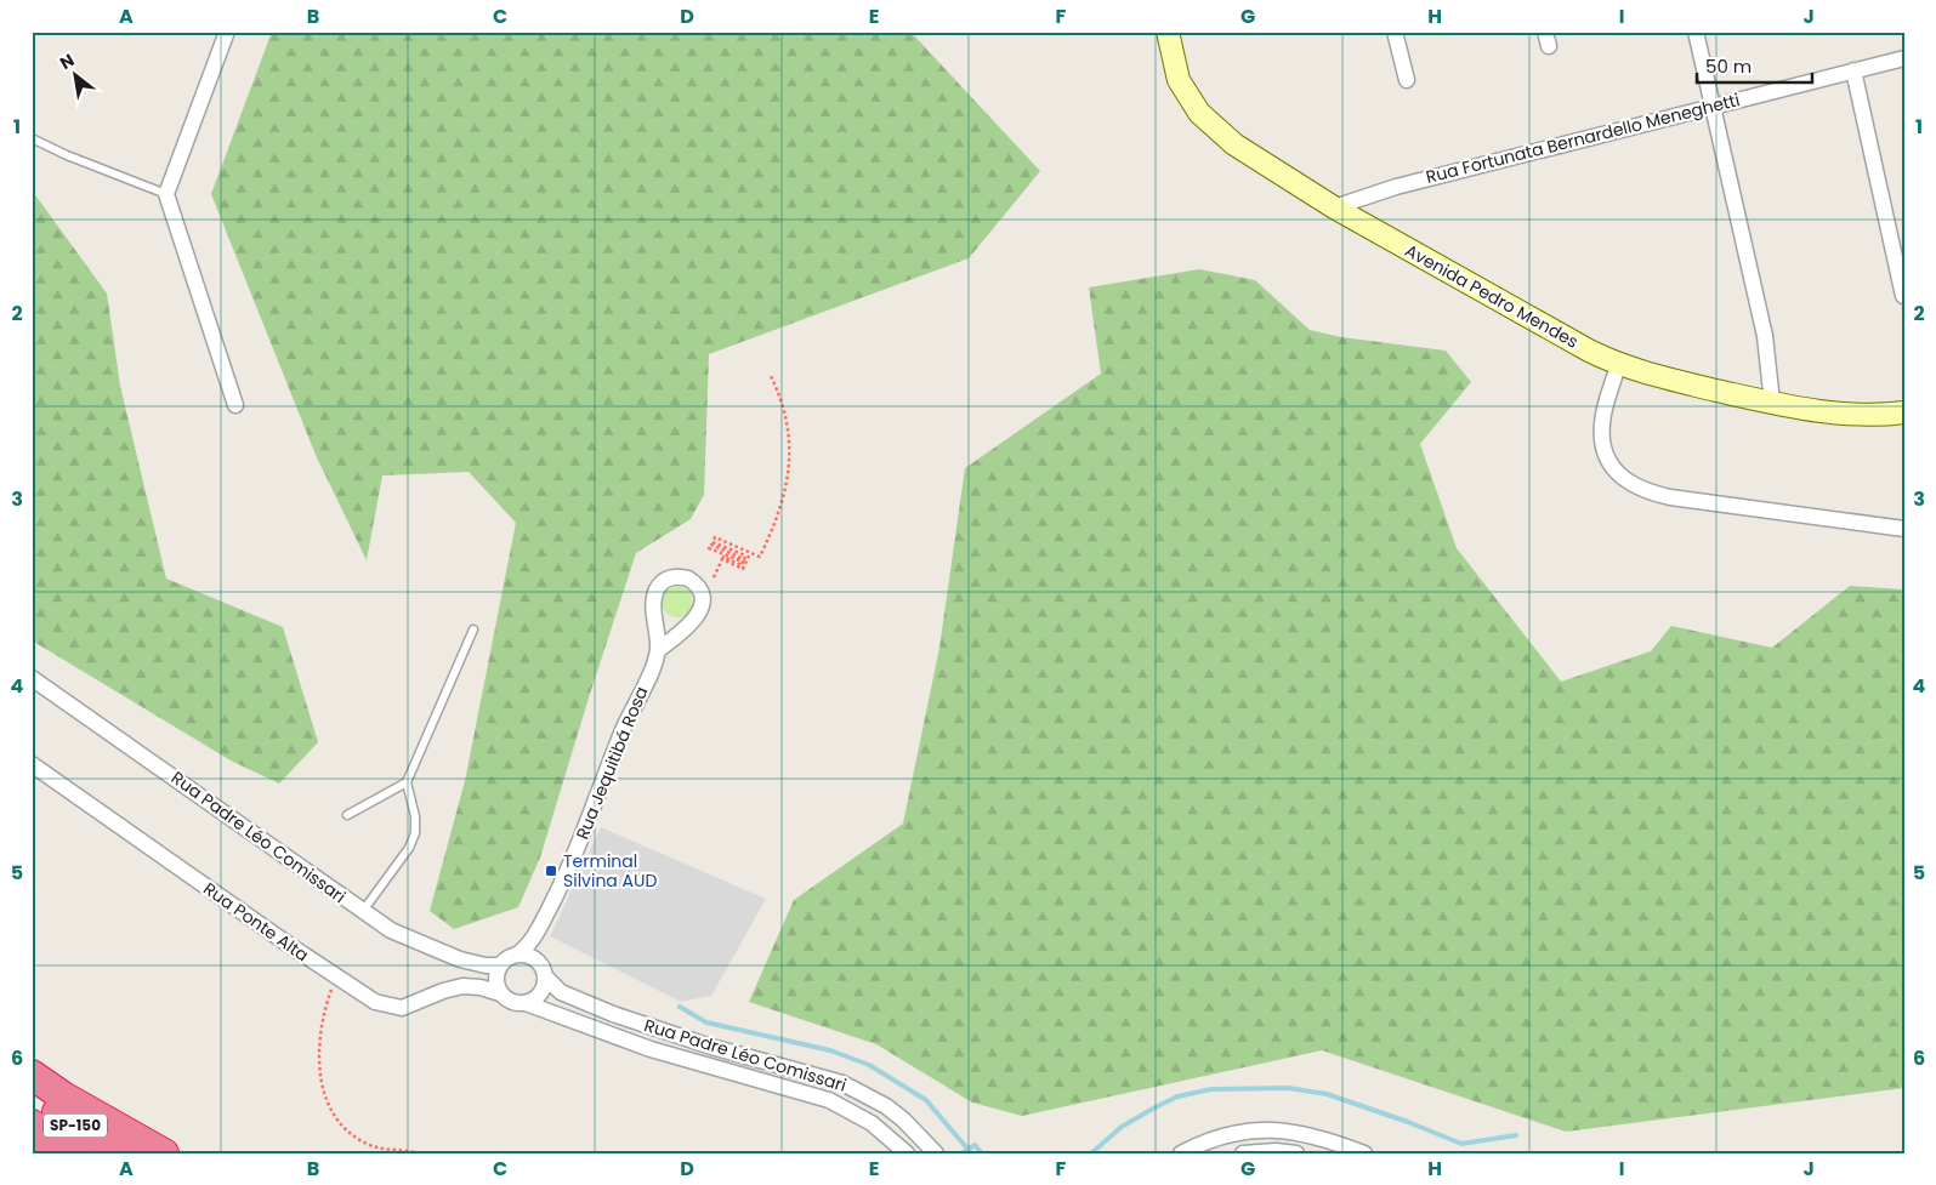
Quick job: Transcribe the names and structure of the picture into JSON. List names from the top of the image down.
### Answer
{
  "streets": {
    "highway": ["SP-150"],
    "street": [
      "Rua Fortunata Bernardello Meneghetti",
      "Avenida Pedro Mendes",
      "Rua Jequitibá Rosa",
      "Rua Padre Léo Comissari",
      "Rua Ponte Alta"
    ]
  },
  "crossings": [
    ["Rua Fortunata Bernardello Meneghetti", "Avenida Pedro Mendes"],
    ["Rua Jequitibá Rosa", "Rua Padre Léo Comissari"],
    ["Rua Jequitibá Rosa", "Rua Ponte Alta"],
    ["Rua Padre Léo Comissari", "Rua Ponte Alta"]
  ],
  "places": {
    "transit": ["Terminal Silvina AUD"]
  },
  "scale_bar": "50 m",
  "north": "top left",
  "grid": {
    "columns": [
      "A",
      "B",
      "C",
      "D",
      "E",
      "F",
      "G",
      "H",
      "I",
      "J"
    ],
    "rows": [
      "1",
      "2",
      "3",
      "4",
      "5",
      "6"
    ]
  }
}
